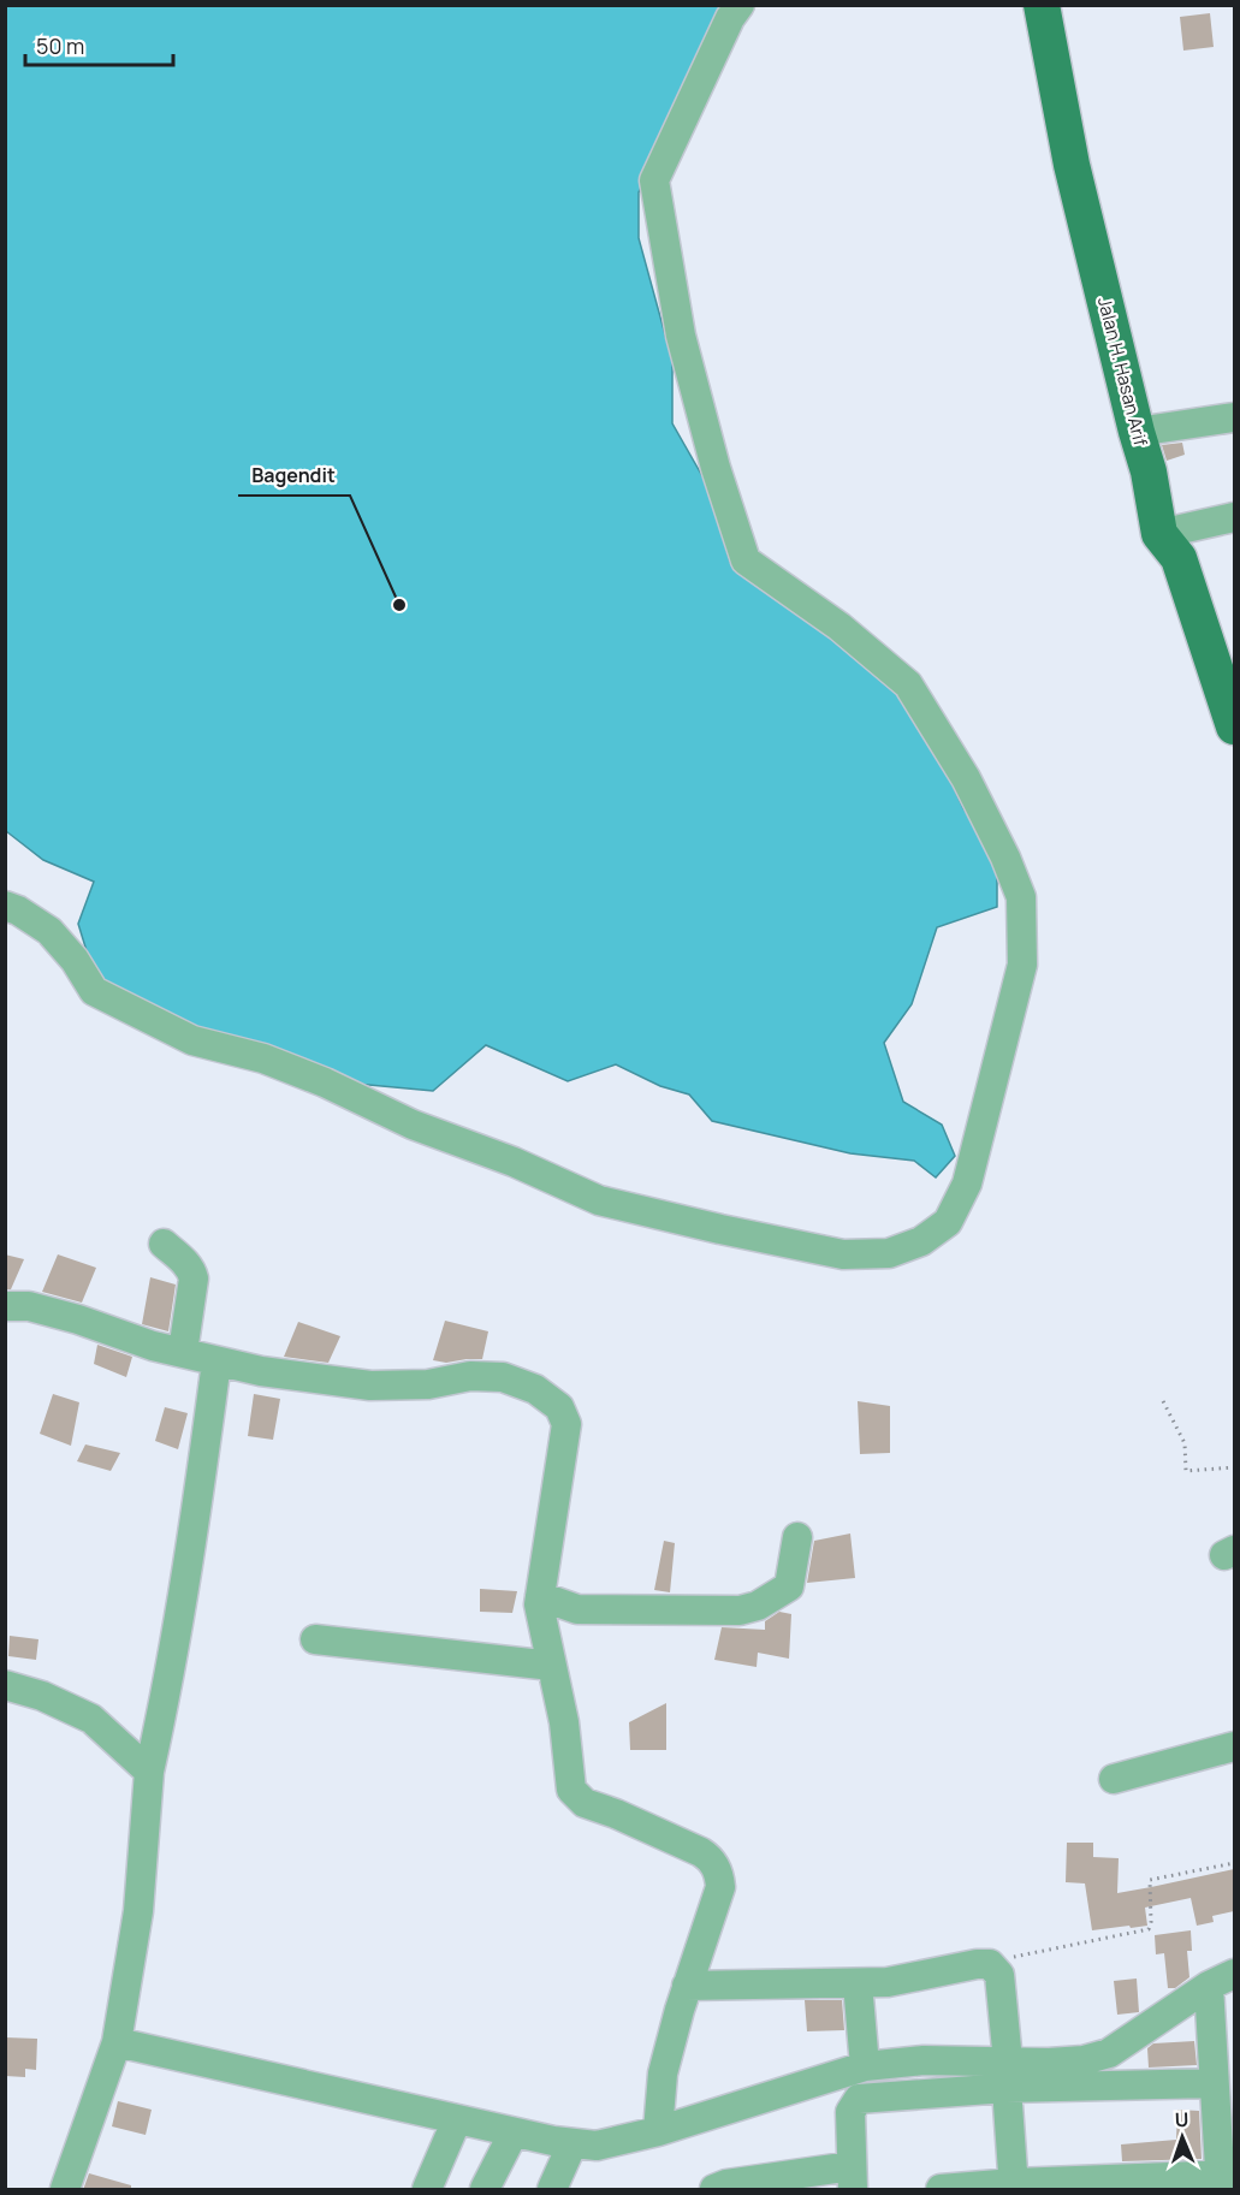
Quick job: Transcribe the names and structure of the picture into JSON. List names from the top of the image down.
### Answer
{
  "streets": {
    "main road": ["Jalan H. Hasan Arif"]
  },
  "places": ["Bagendit"],
  "scale_bar": "50 m",
  "north": "top"
}
